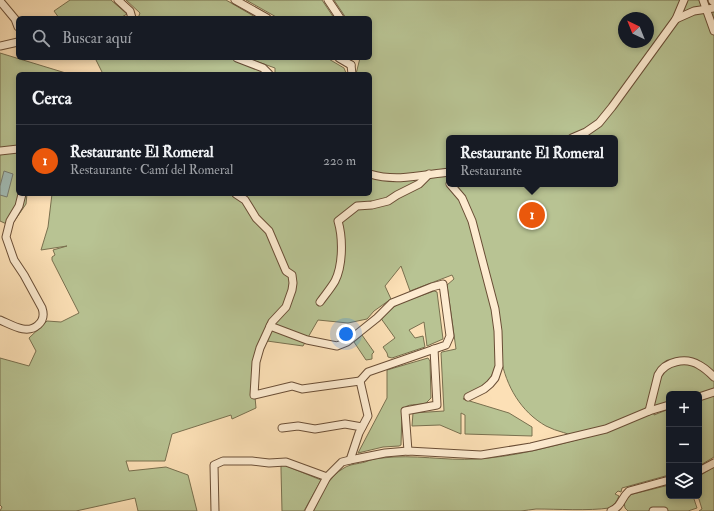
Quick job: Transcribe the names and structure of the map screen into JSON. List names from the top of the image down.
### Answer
{
  "north": "top left",
  "page": {
    "search": "Buscar aquí",
    "heading": "Cerca",
    "list": [
      {
        "mark": "1",
        "name": "Restaurante El Romeral",
        "note": "Restaurante · Camí del Romeral",
        "value": "220 m"
      }
    ],
    "popup": ["Restaurante El Romeral", "Restaurante"],
    "pins": "1",
    "map_buttons": ["+", "−"]
  }
}
